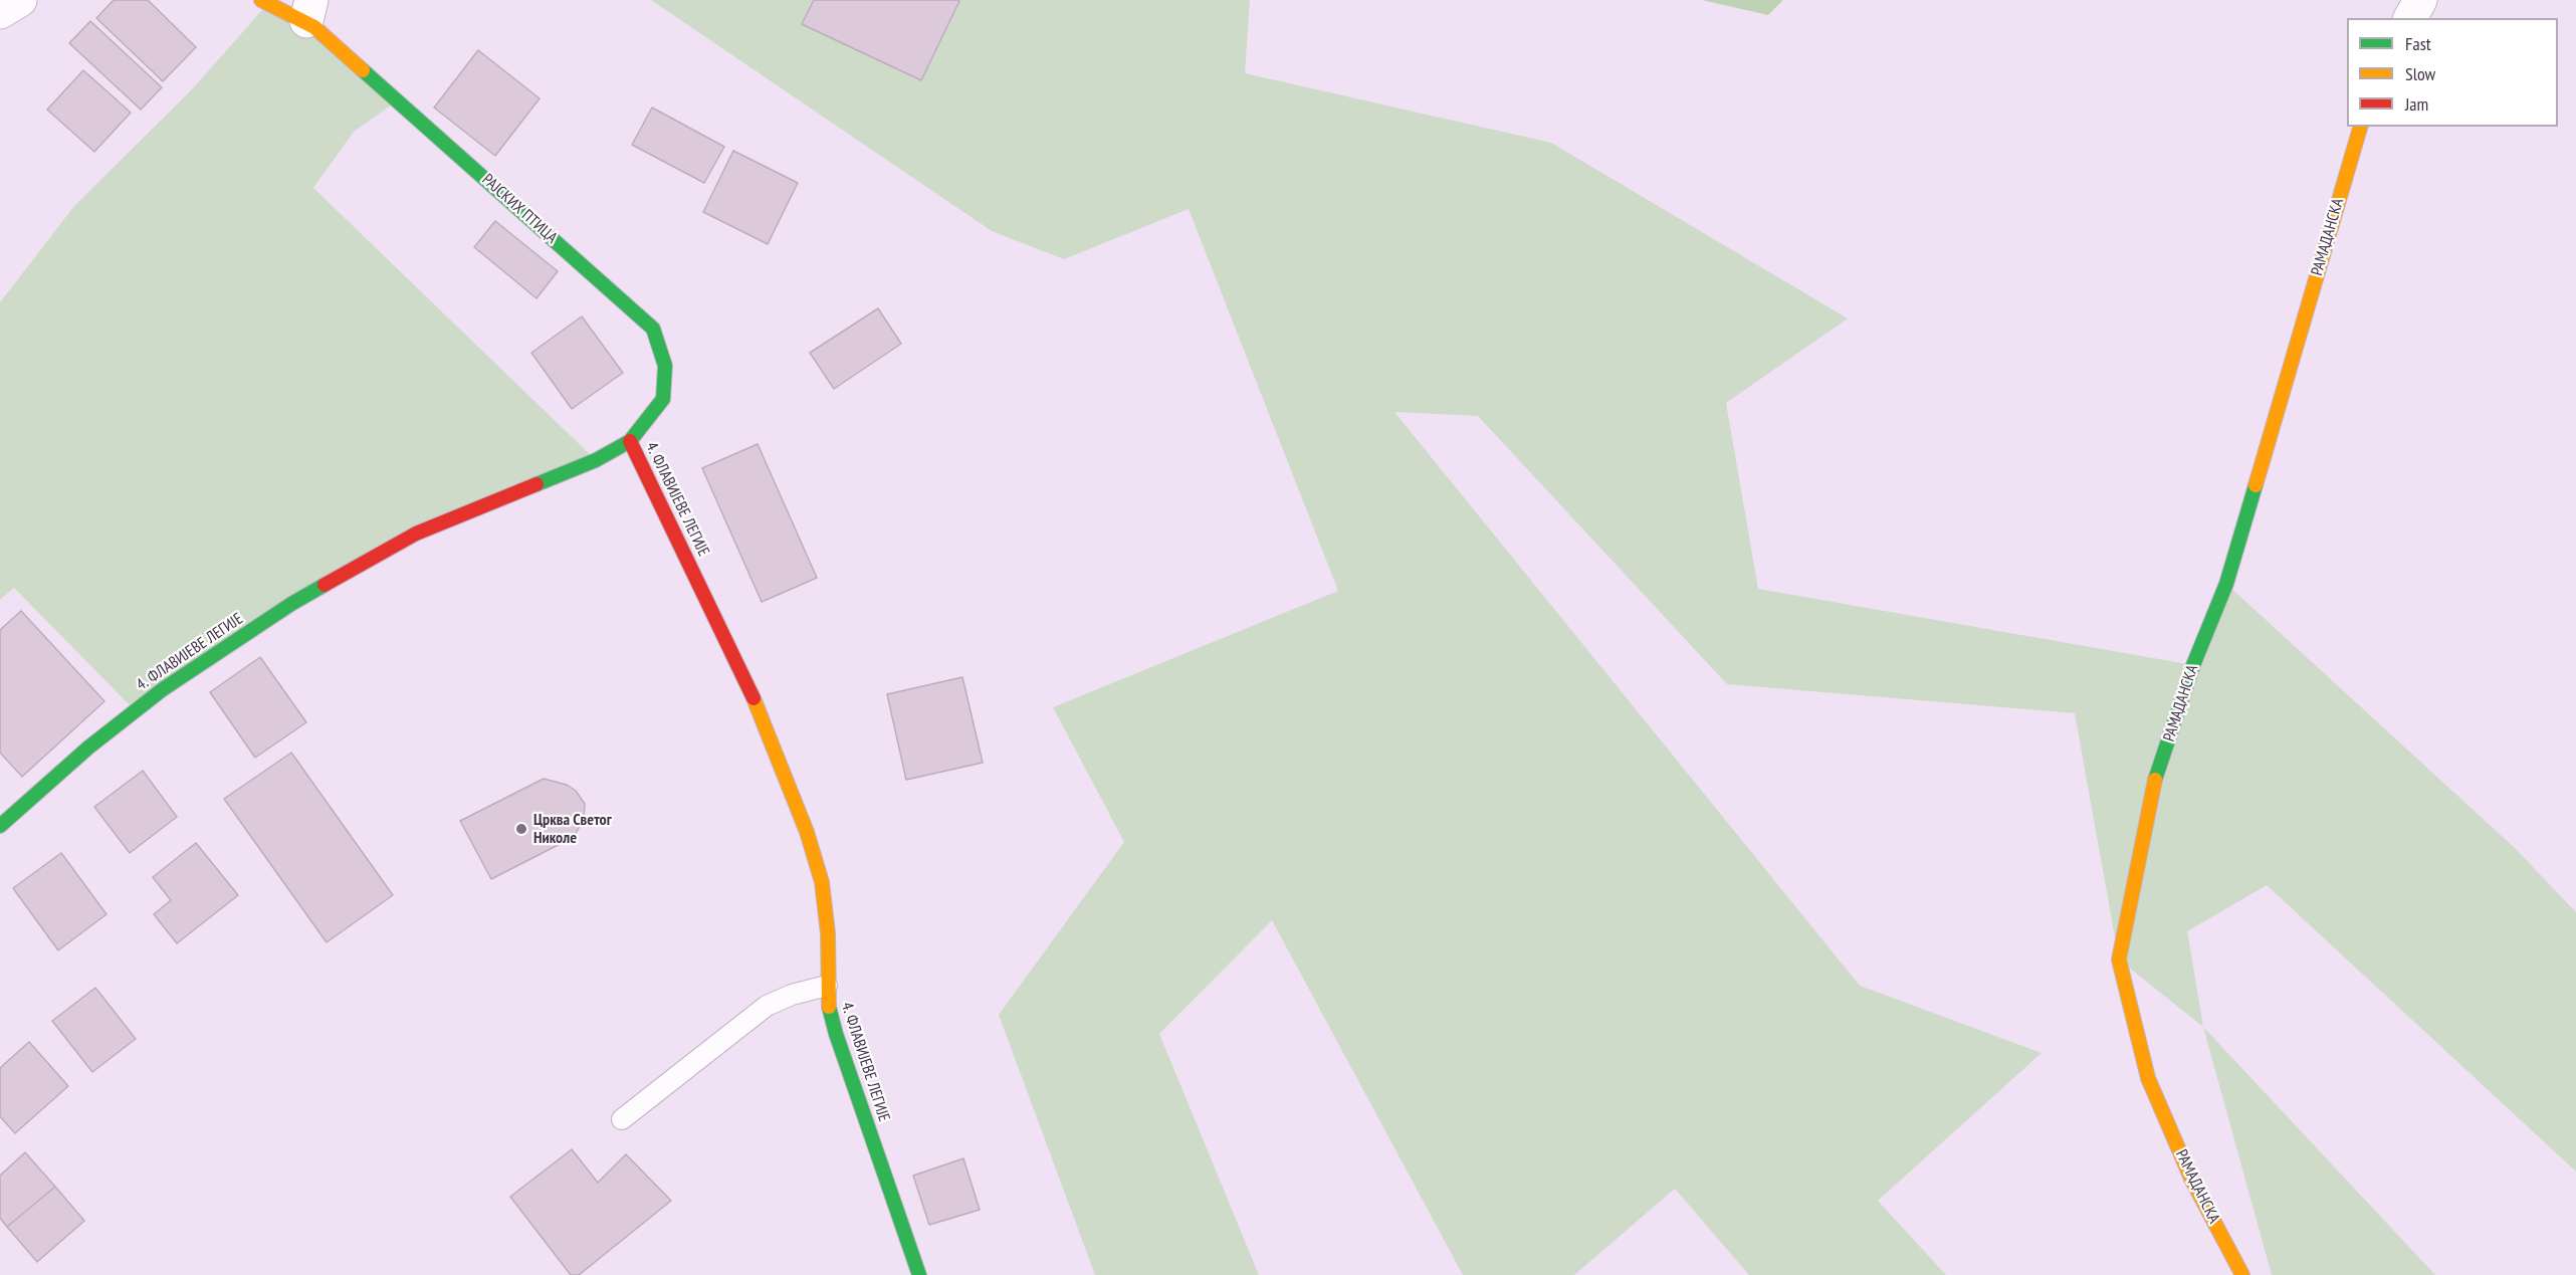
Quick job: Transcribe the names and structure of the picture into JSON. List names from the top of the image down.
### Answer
{
  "streets": {
    "street": ["РАЈСКИХ ПТИЦА", "РАМАДАНСКА", "4. ФЛАВИЈЕВЕ ЛЕГИЈЕ"]
  },
  "crossings": [
    ["РАЈСКИХ ПТИЦА", "4. ФЛАВИЈЕВЕ ЛЕГИЈЕ"]
  ],
  "places": ["Црква Светог Николе"],
  "legend": ["Fast", "Slow", "Jam"]
}
